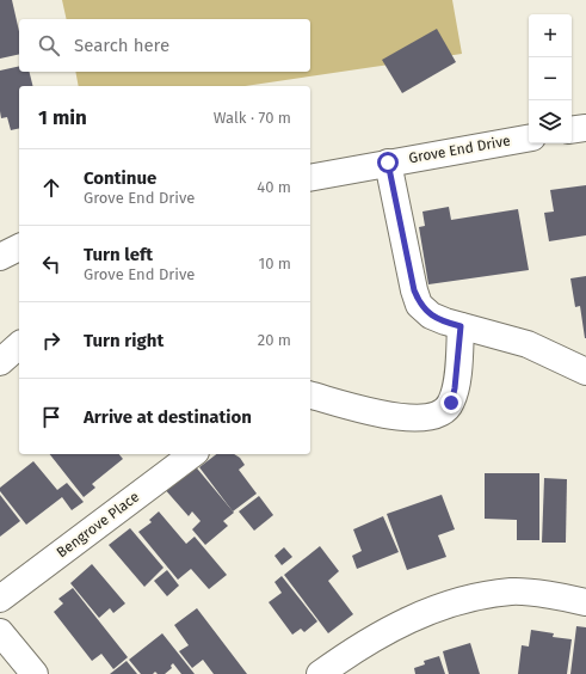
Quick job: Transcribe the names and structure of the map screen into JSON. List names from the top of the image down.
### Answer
{
  "streets": {
    "street": ["Grove End Drive", "Bengrove Place"]
  },
  "page": {
    "map_buttons": ["+", "−"],
    "search": "Search here",
    "heading": ["1 min", "Walk · 70 m"],
    "list": [
      ["Continue", "Grove End Drive", "40 m"],
      ["Turn left", "Grove End Drive", "10 m"],
      ["Turn right", "20 m"],
      "Arrive at destination"
    ]
  }
}
